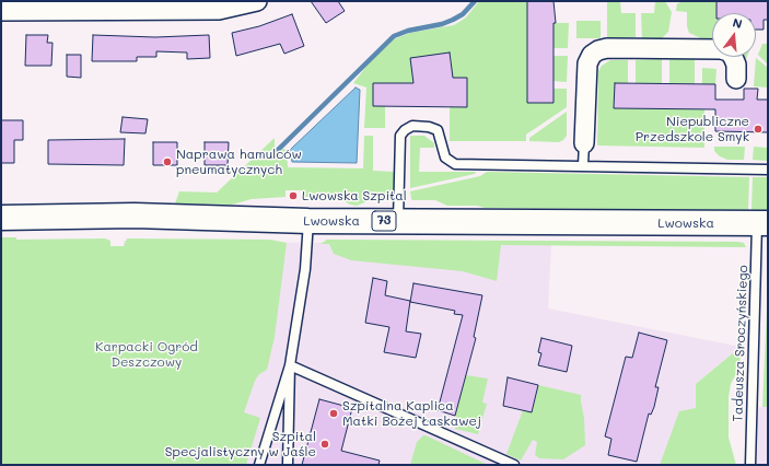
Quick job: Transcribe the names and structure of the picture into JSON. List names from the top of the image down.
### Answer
{
  "streets": {
    "main road": ["Lwowska", "73"],
    "lane": ["Tadeusza Sroczyńskiego"]
  },
  "crossings": [
    ["Lwowska", "Tadeusza Sroczyńskiego"]
  ],
  "parks": ["Karpacki Ogród Deszczowy"],
  "places": [
    "Niepubliczne Przedszkole Smyk",
    "Naprawa hamulców pneumatycznych",
    "Lwowska Szpital",
    "Szpitalna Kaplica Matki Bożej Łaskawej",
    "Szpital Specjalistyczny w Jaśle"
  ],
  "north": "top"
}
